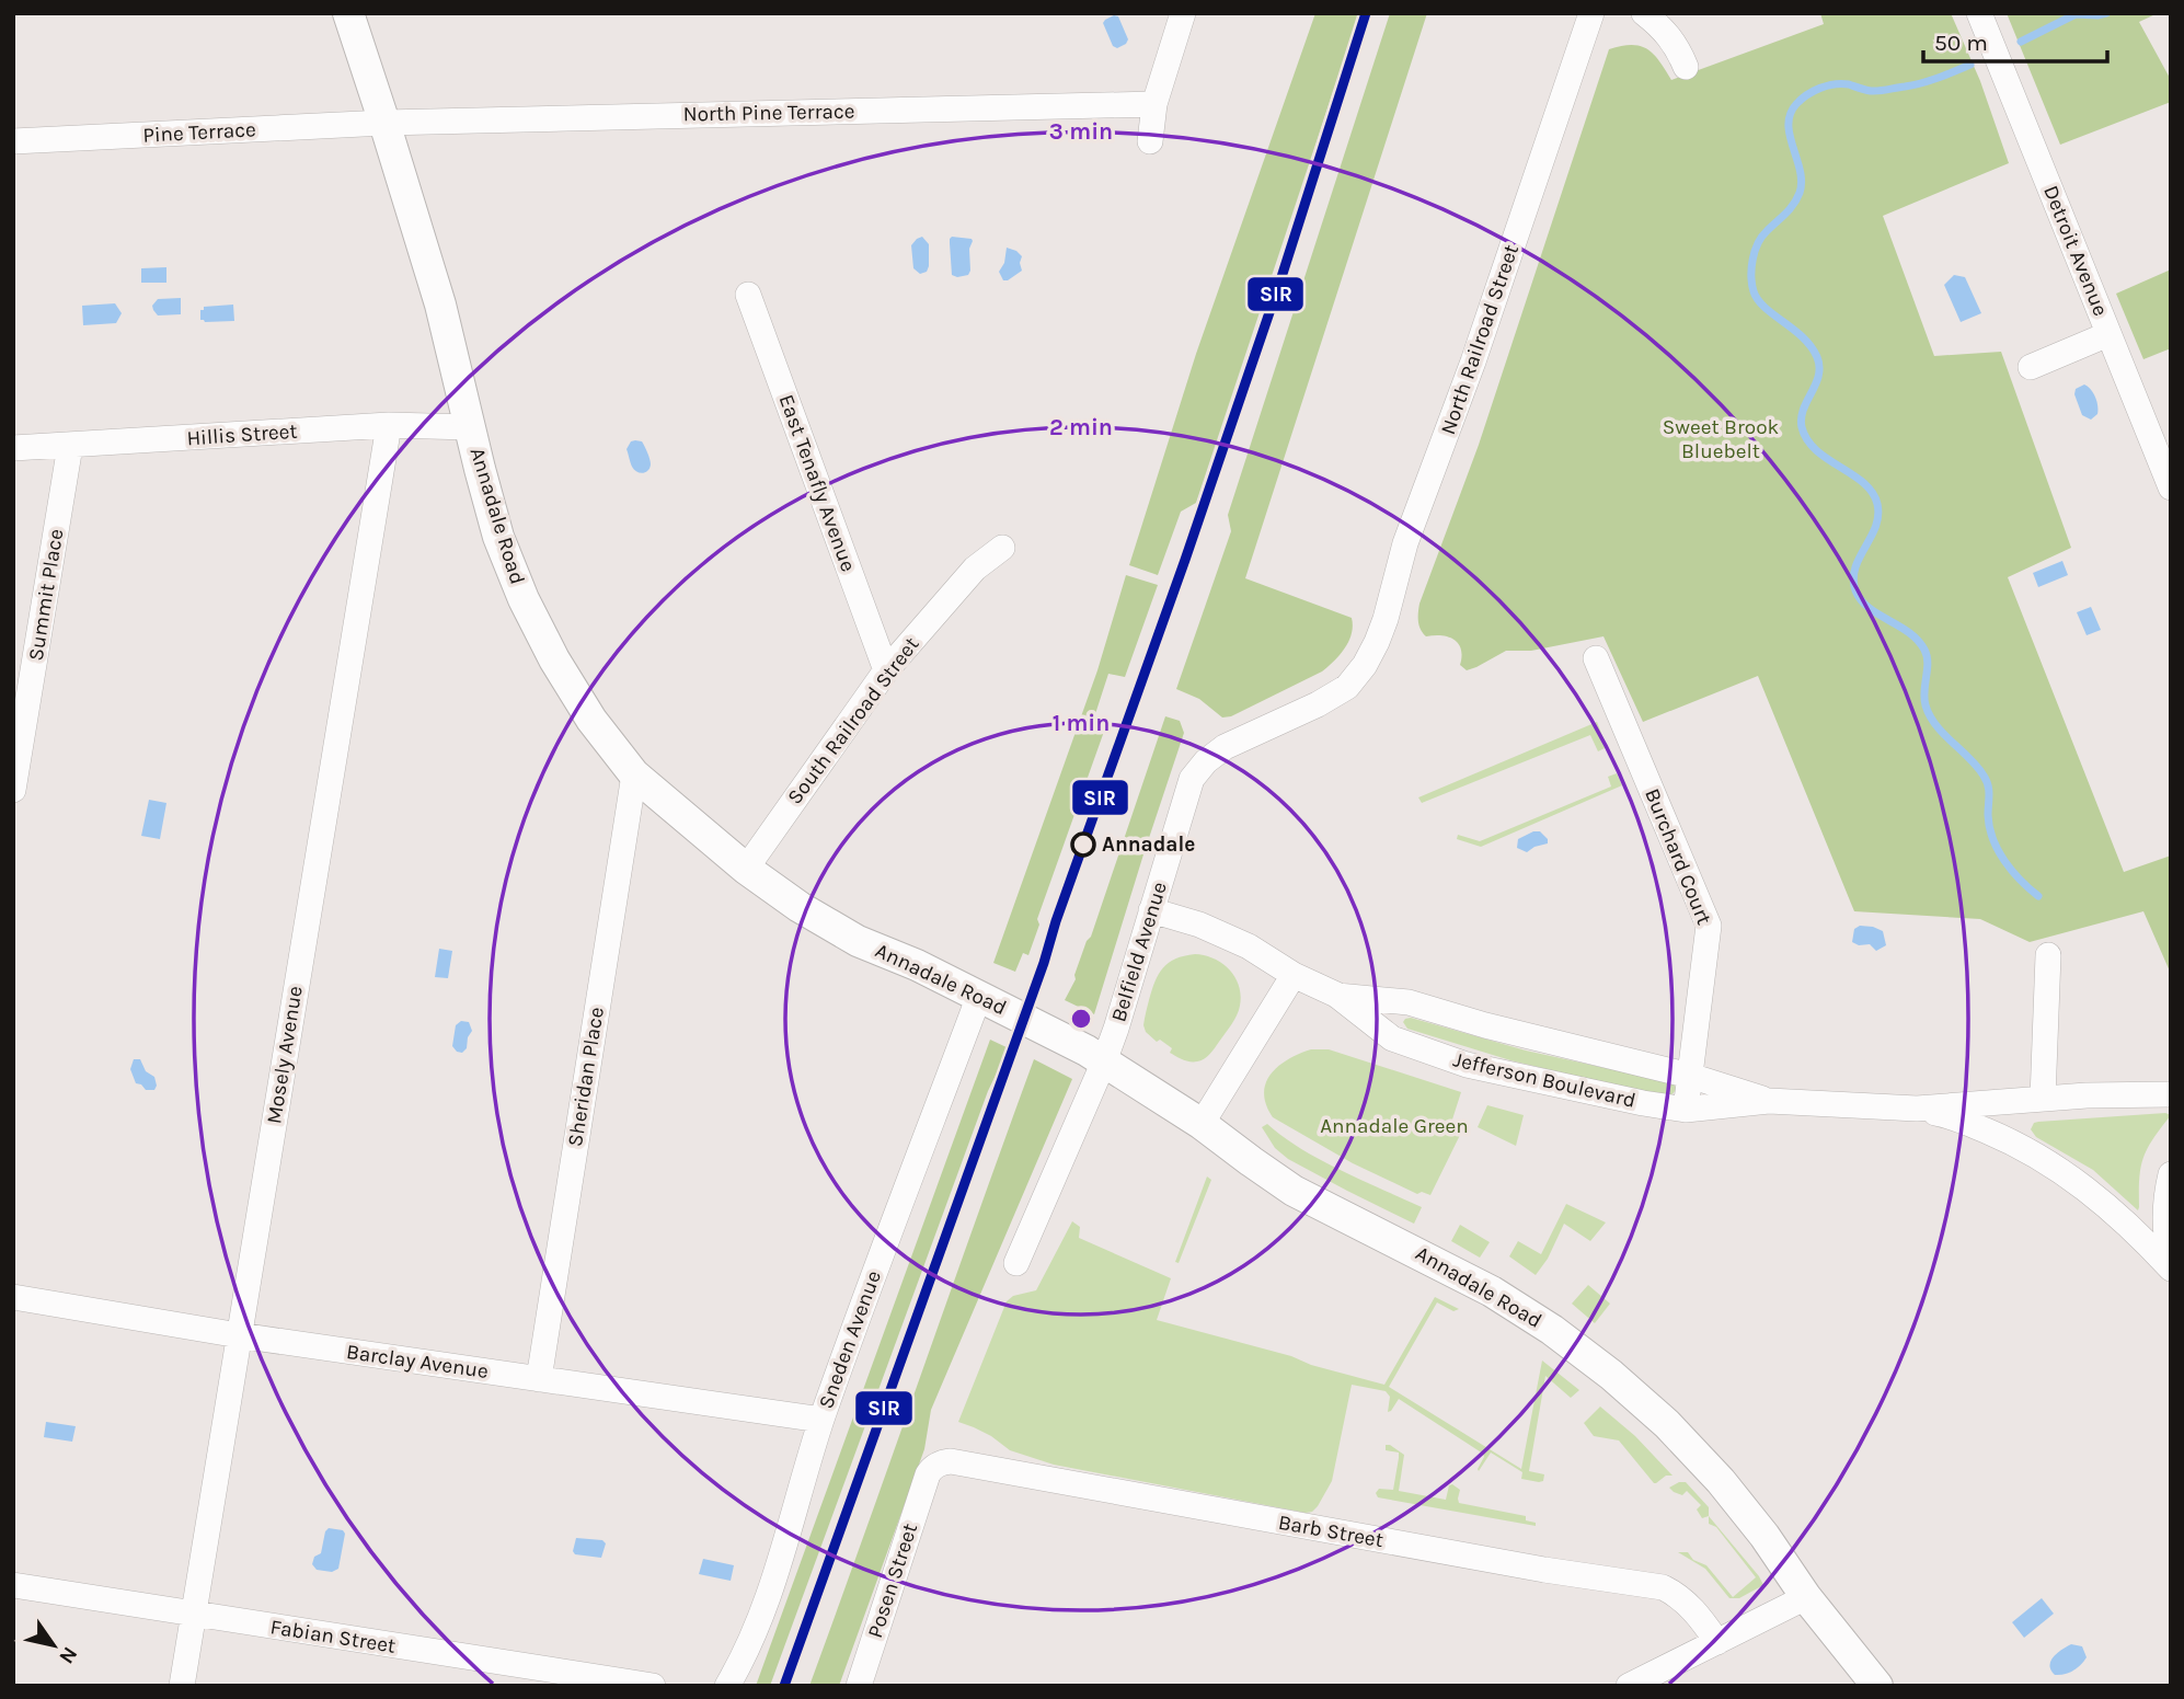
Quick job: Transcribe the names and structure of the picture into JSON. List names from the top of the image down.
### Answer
{
  "streets": {
    "street": [
      "North Pine Terrace",
      "Pine Terrace",
      "Detroit Avenue",
      "North Railroad Street",
      "Hillis Street",
      "East Tenafly Avenue",
      "Annadale Road",
      "Summit Place",
      "South Railroad Street",
      "Burchard Court",
      "Belfield Avenue",
      "Mosely Avenue",
      "Sheridan Place",
      "Jefferson Boulevard",
      "Sneden Avenue",
      "Barclay Avenue",
      "Barb Street",
      "Posen Street",
      "Fabian Street"
    ]
  },
  "crossings": [
    ["North Pine Terrace", "Pine Terrace"],
    ["North Pine Terrace", "Annadale Road"],
    ["Pine Terrace", "Annadale Road"],
    ["North Railroad Street", "Belfield Avenue"],
    ["Hillis Street", "Annadale Road"],
    ["Hillis Street", "Summit Place"],
    ["Hillis Street", "Mosely Avenue"],
    ["East Tenafly Avenue", "South Railroad Street"],
    ["Annadale Road", "South Railroad Street"],
    ["Annadale Road", "Belfield Avenue"],
    ["Annadale Road", "Sheridan Place"],
    ["Annadale Road", "Sneden Avenue"],
    ["Burchard Court", "Jefferson Boulevard"],
    ["Belfield Avenue", "Jefferson Boulevard"],
    ["Mosely Avenue", "Barclay Avenue"],
    ["Mosely Avenue", "Fabian Street"],
    ["Sheridan Place", "Barclay Avenue"],
    ["Sneden Avenue", "Barclay Avenue"],
    ["Barb Street", "Posen Street"]
  ],
  "parks": ["Sweet Brook Bluebelt", "Annadale Green"],
  "places": ["Annadale"],
  "lines": ["transit line SIR"],
  "scale_bar": "50 m",
  "north": "bottom right",
  "rings": ["3 min", "2 min", "1 min"]
}
